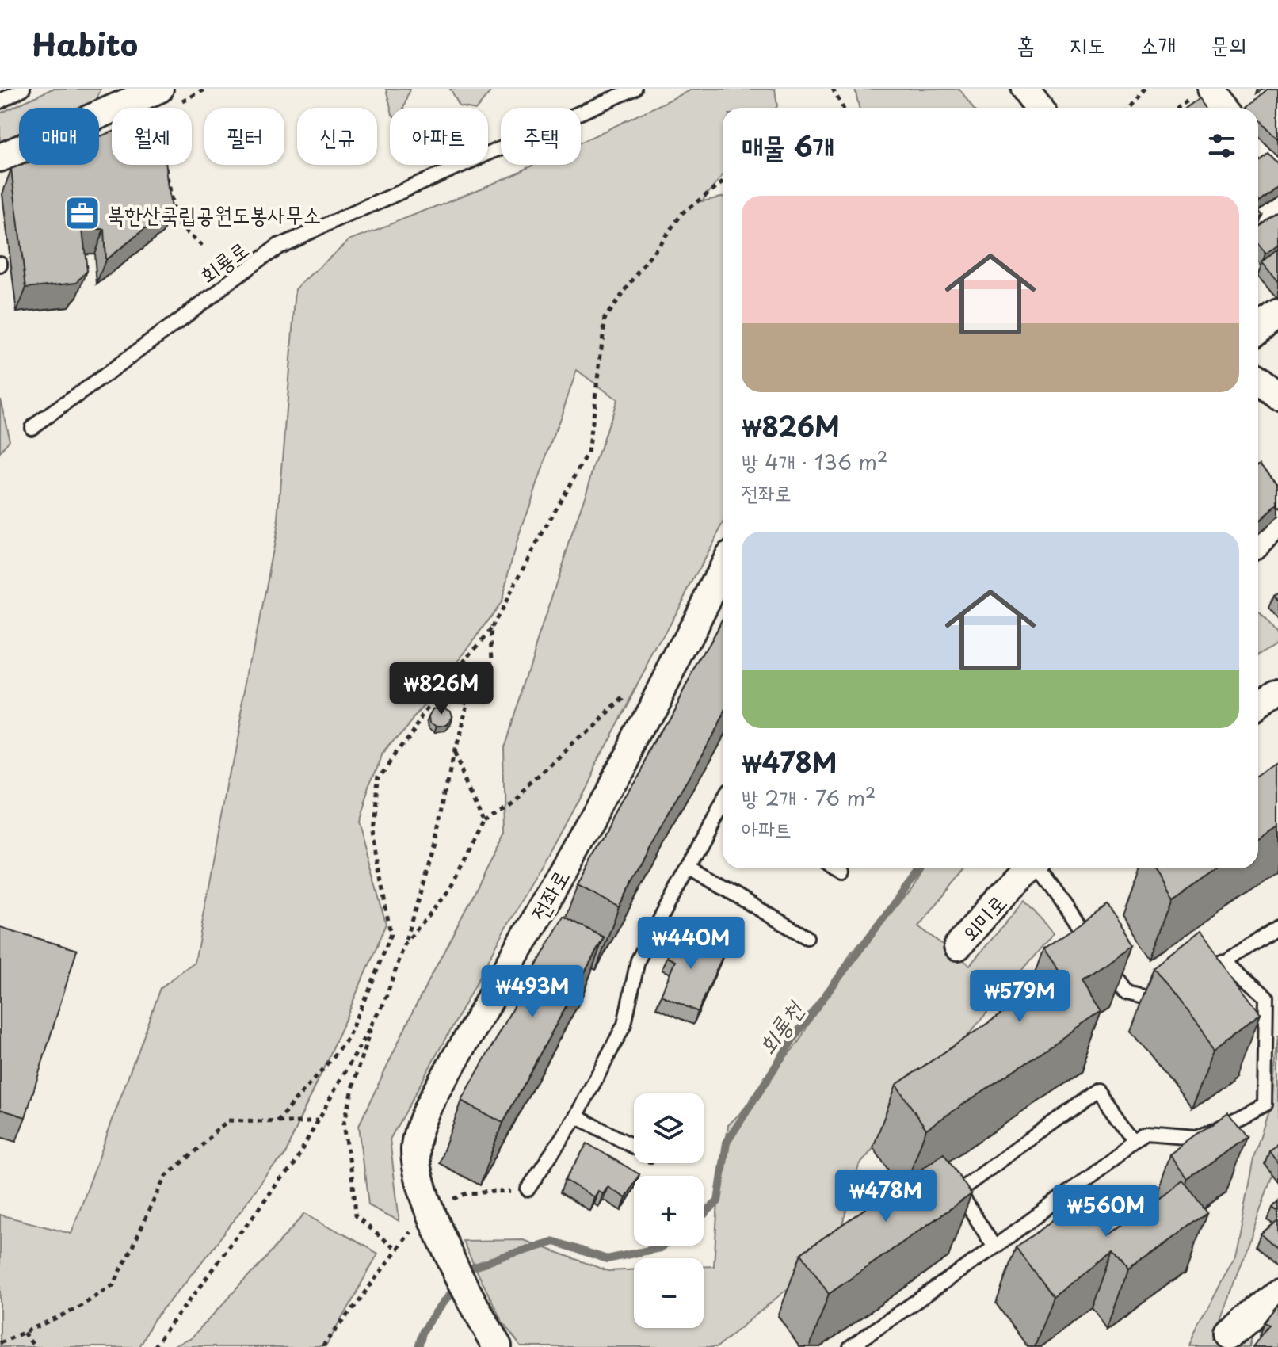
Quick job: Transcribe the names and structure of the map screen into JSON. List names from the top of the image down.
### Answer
{
  "streets": {
    "street": ["전좌로", "외미로"],
    "lane": ["회룡로"]
  },
  "water": ["회룡천"],
  "places": {
    "office": ["북한산국립공원도봉사무소"]
  },
  "page": {
    "header": "Habito",
    "nav": [
      "홈",
      "지도",
      "소개",
      "문의"
    ],
    "chip": [
      "매매",
      "월세",
      "필터",
      "신규",
      "아파트",
      "주택"
    ],
    "heading": "매물 6개",
    "list": [
      {
        "name": "₩826M",
        "note": "방 4개 · 136 m² · 전좌로"
      },
      {
        "name": "₩478M",
        "note": "방 2개 · 76 m² · 아파트"
      }
    ],
    "price": [
      "₩826M",
      "₩440M",
      "₩493M",
      "₩579M",
      "₩478M",
      "₩560M"
    ],
    "map_buttons": ["+", "−"]
  }
}
